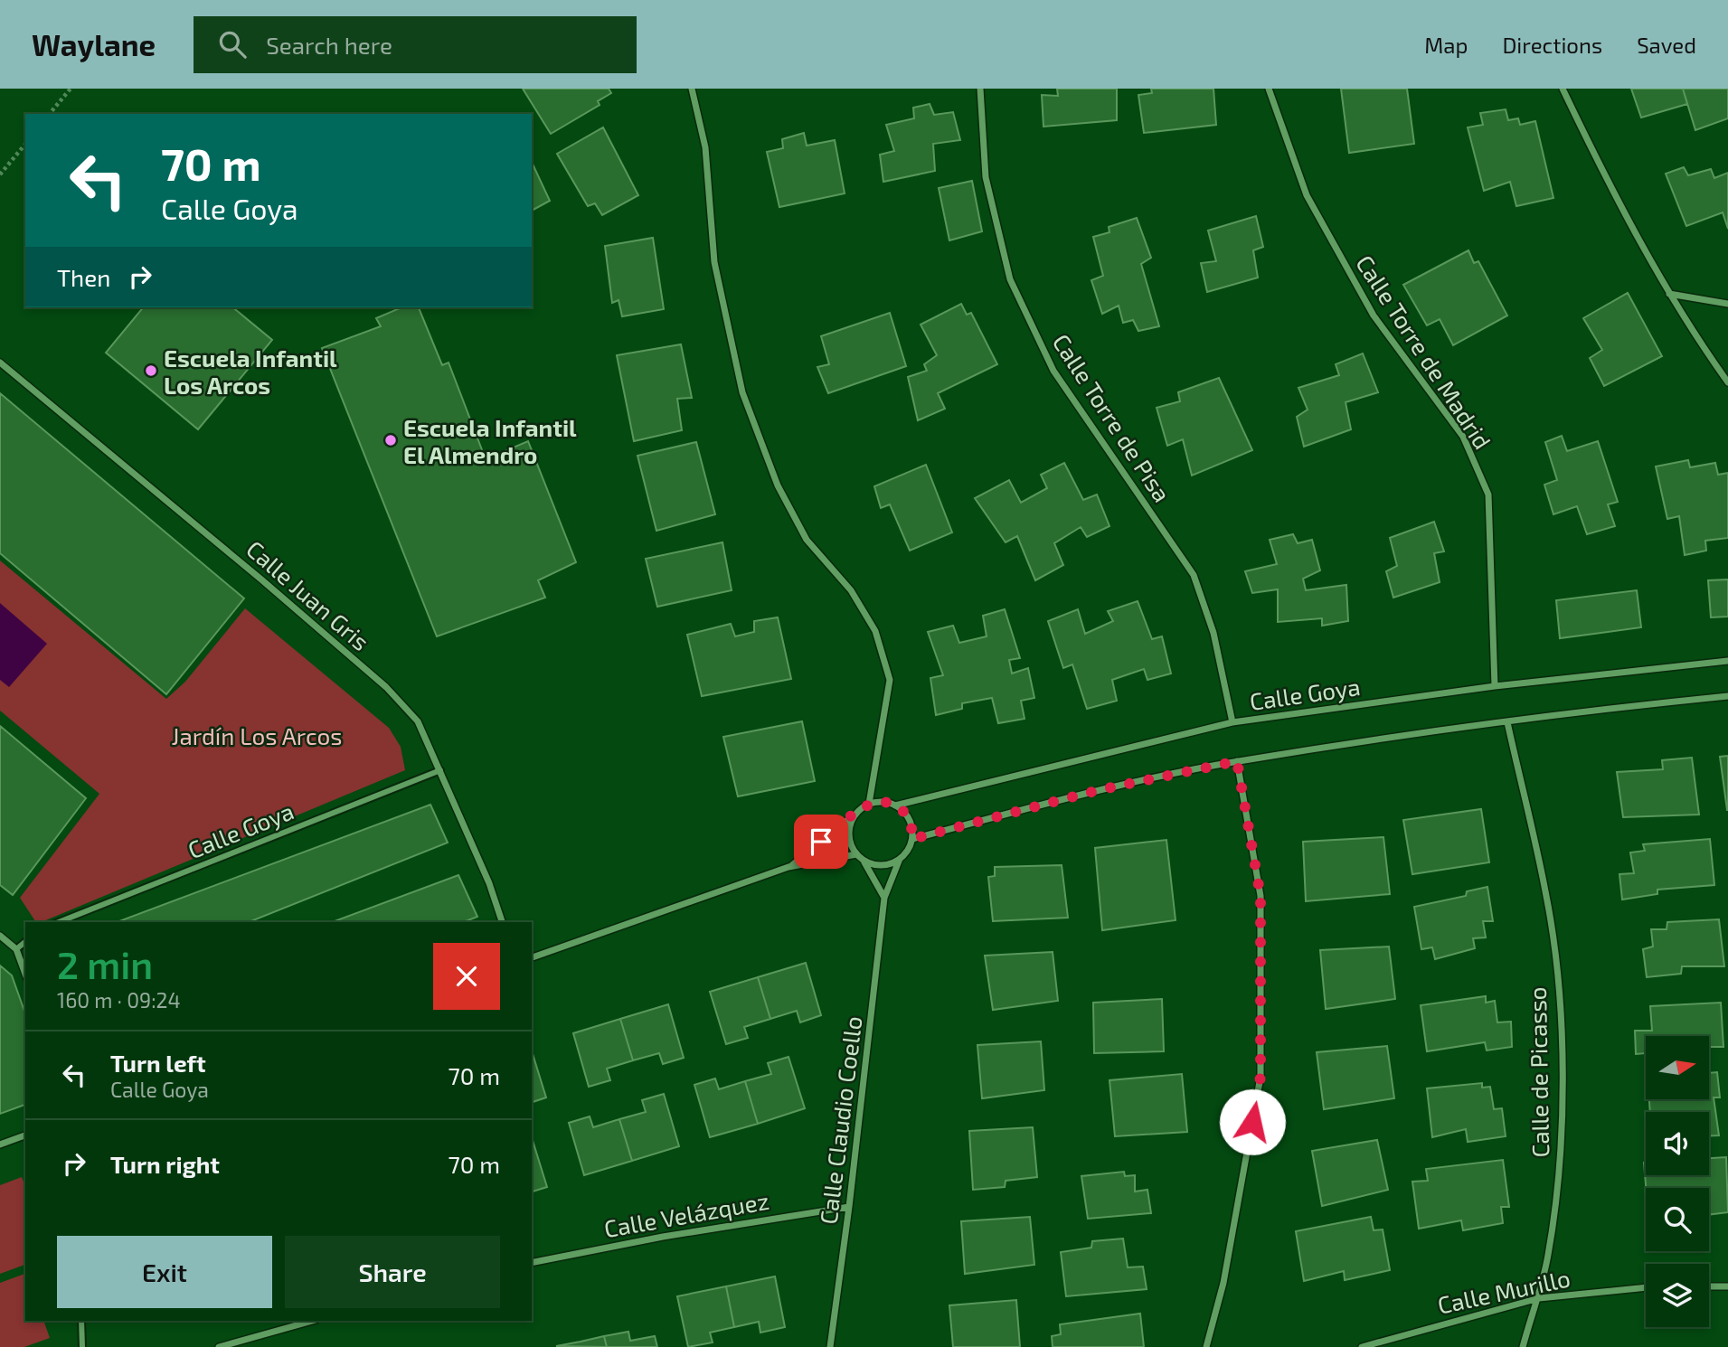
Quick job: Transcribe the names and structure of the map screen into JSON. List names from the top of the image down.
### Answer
{
  "streets": {
    "street": [
      "Calle Torre de Madrid",
      "Calle Torre de Pisa",
      "Calle Juan Gris",
      "Calle Goya",
      "Calle de Picasso",
      "Calle Claudio Coello",
      "Calle Velázquez",
      "Calle Murillo"
    ]
  },
  "crossings": [
    ["Calle Torre de Madrid", "Calle Goya"],
    ["Calle Torre de Pisa", "Calle Goya"],
    ["Calle Juan Gris", "Calle Goya"],
    ["Calle Goya", "Calle Claudio Coello"],
    ["Calle de Picasso", "Calle Murillo"],
    ["Calle Claudio Coello", "Calle Velázquez"]
  ],
  "parks": ["Jardín Los Arcos"],
  "places": ["Escuela Infantil Los Arcos", "Escuela Infantil El Almendro"],
  "north": "right",
  "page": {
    "header": "Waylane",
    "search": "Search here",
    "nav": ["Map", "Directions", "Saved"],
    "turn": ["70 m", "Calle Goya"],
    "then": "Then",
    "heading": ["2 min", "160 m · 09:24"],
    "list": [
      {
        "name": "Turn left",
        "note": "Calle Goya",
        "value": "70 m"
      },
      {
        "name": "Turn right",
        "value": "70 m"
      }
    ],
    "buttons": ["Exit", "Share"]
  }
}
